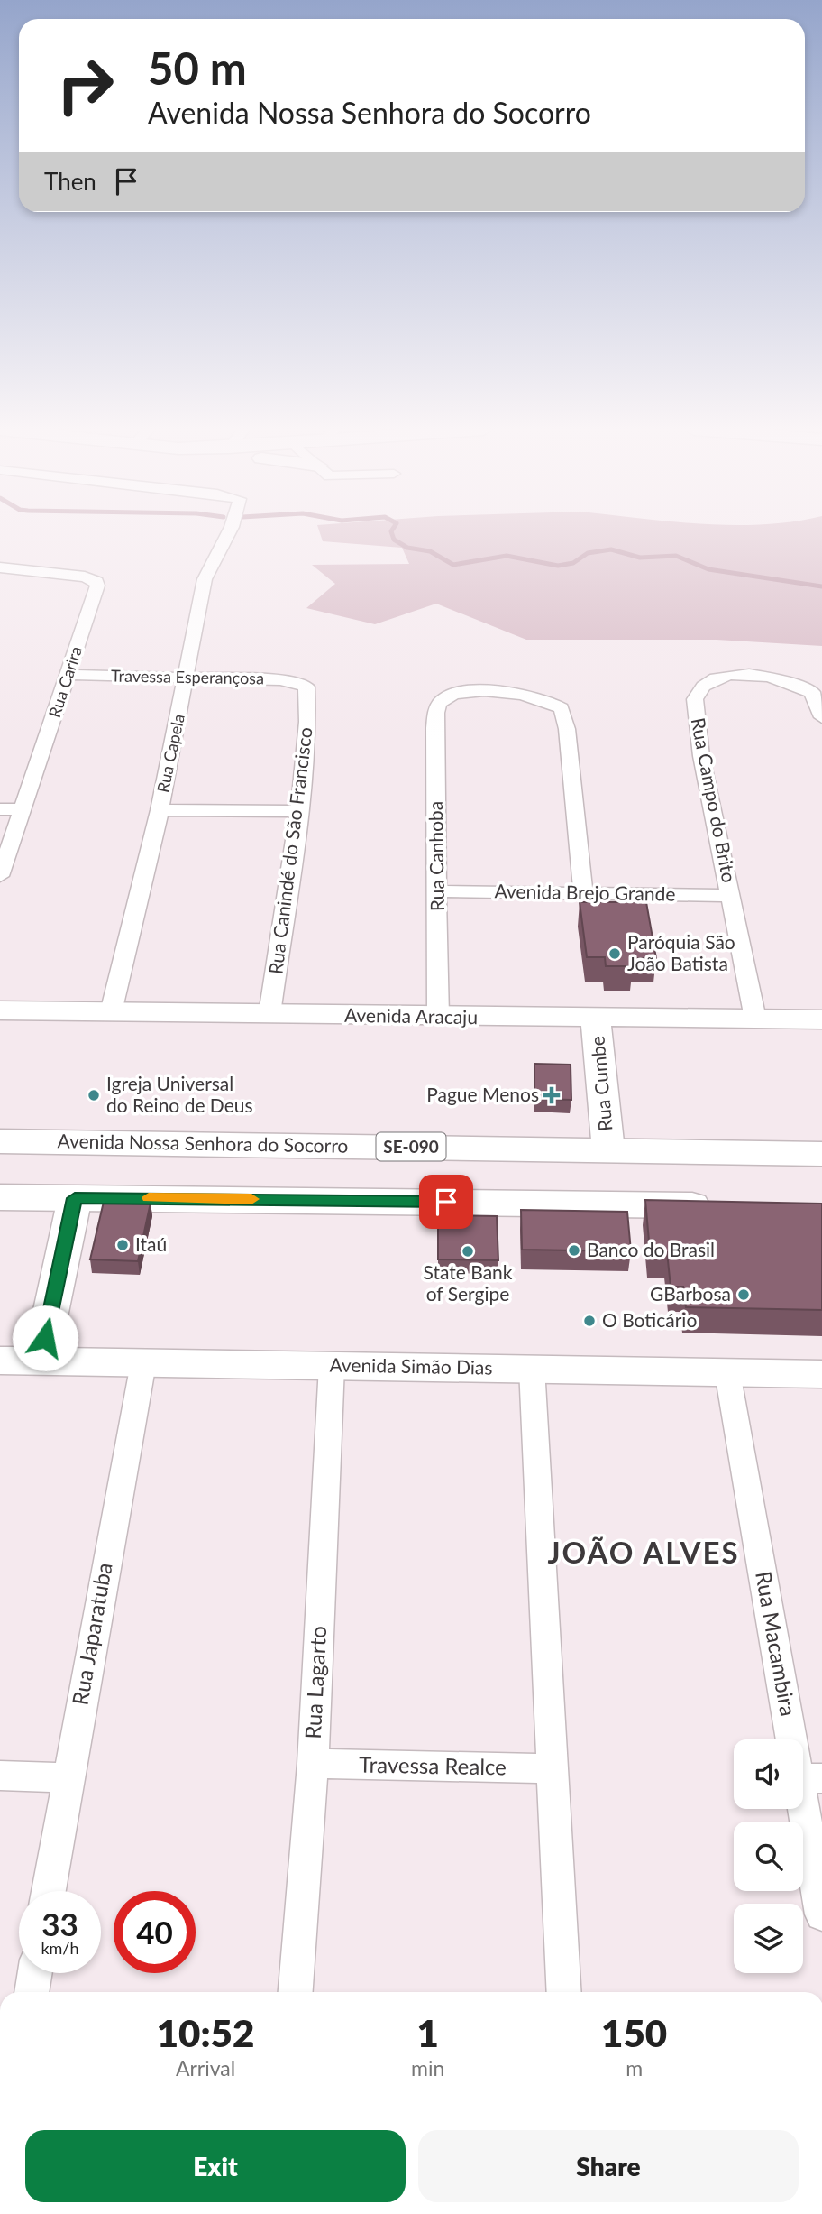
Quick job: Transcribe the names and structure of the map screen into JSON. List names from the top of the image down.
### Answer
{
  "streets": {
    "main road": ["Avenida Nossa Senhora do Socorro", "SE-090"],
    "street": [
      "Travessa Esperançosa",
      "Rua Carira",
      "Rua Capela",
      "Rua Campo do Brito",
      "Rua Canindé do São Francisco",
      "Rua Canhoba",
      "Avenida Brejo Grande",
      "Avenida Aracaju",
      "Rua Cumbe",
      "Avenida Simão Dias",
      "Rua Japaratuba",
      "Rua Macambira",
      "Rua Lagarto",
      "Travessa Realce"
    ]
  },
  "crossings": [
    ["Travessa Esperançosa", "Rua Carira"],
    ["Travessa Esperançosa", "Rua Capela"],
    ["Travessa Esperançosa", "Rua Canindé do São Francisco"],
    ["Rua Capela", "Avenida Aracaju"],
    ["Rua Campo do Brito", "Avenida Brejo Grande"],
    ["Rua Campo do Brito", "Avenida Aracaju"],
    ["Rua Canindé do São Francisco", "Avenida Aracaju"],
    ["Rua Canhoba", "Avenida Brejo Grande"],
    ["Rua Canhoba", "Avenida Aracaju"],
    ["Avenida Aracaju", "Rua Cumbe"],
    ["Rua Cumbe", "Avenida Nossa Senhora do Socorro"],
    ["Avenida Simão Dias", "Rua Japaratuba"],
    ["Avenida Simão Dias", "Rua Macambira"],
    ["Avenida Simão Dias", "Rua Lagarto"],
    ["Rua Lagarto", "Travessa Realce"]
  ],
  "districts": ["JOÃO ALVES"],
  "places": {
    "other": [
      "Paróquia São João Batista",
      "Igreja Universal do Reino de Deus",
      "Itaú",
      "Banco do Brasil",
      "State Bank of Sergipe",
      "GBarbosa",
      "O Boticário"
    ],
    "health": ["Pague Menos"]
  },
  "page": {
    "turn": ["50 m", "Avenida Nossa Senhora do Socorro"],
    "then": "Then",
    "speed": "33 km/h",
    "limit": "40",
    "eta": [
      "10:52",
      "Arrival",
      "1",
      "min",
      "150",
      "m"
    ],
    "buttons": ["Exit", "Share"]
  }
}
